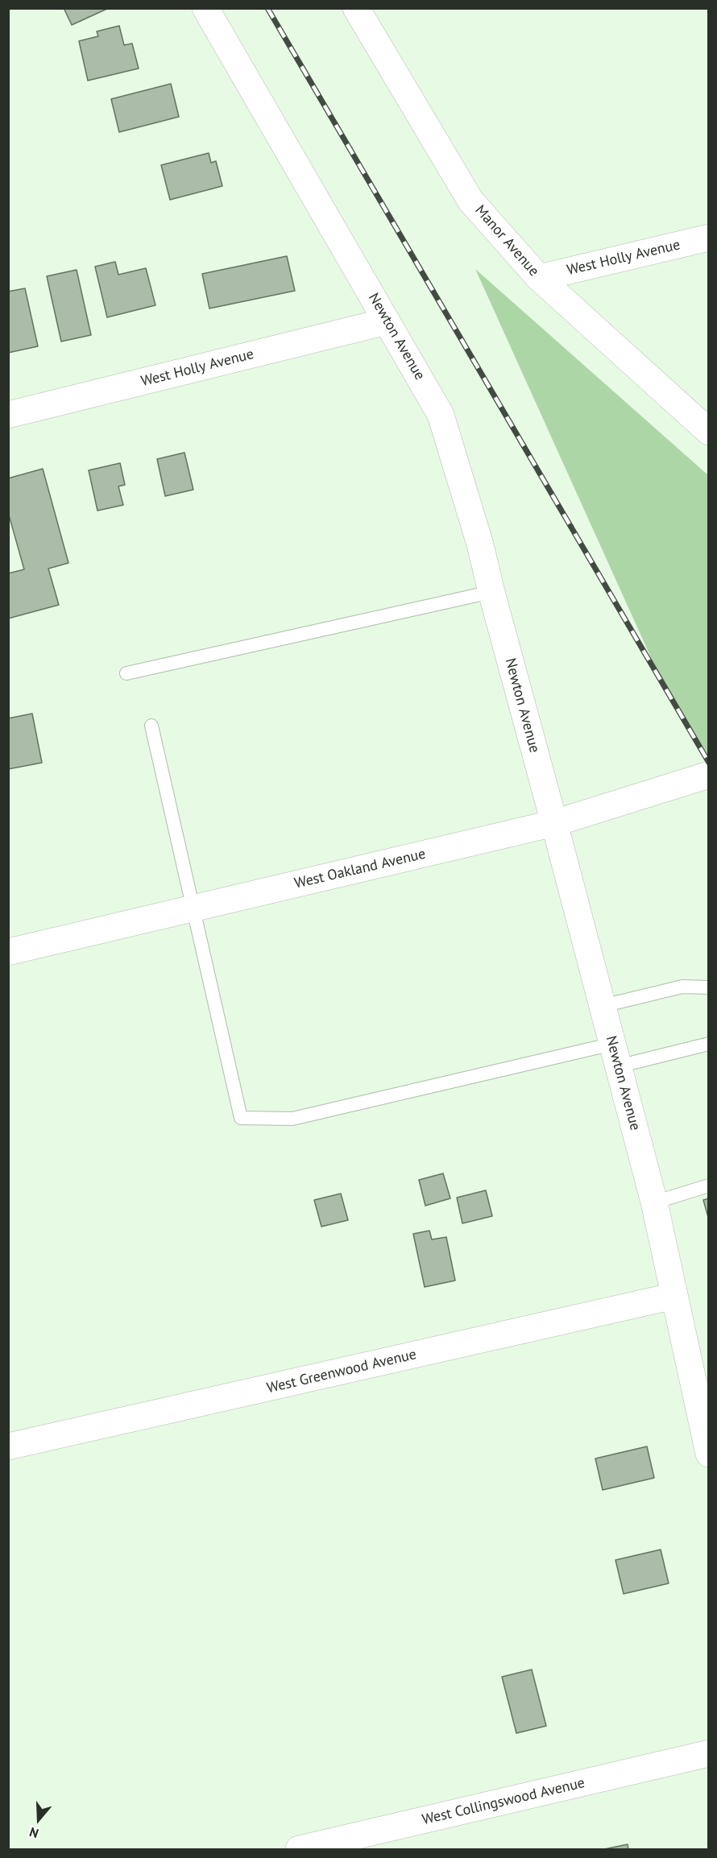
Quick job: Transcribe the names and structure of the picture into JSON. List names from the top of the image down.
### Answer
{
  "streets": {
    "street": [
      "Manor Avenue",
      "West Holly Avenue",
      "Newton Avenue",
      "West Oakland Avenue",
      "West Greenwood Avenue",
      "West Collingswood Avenue"
    ]
  },
  "crossings": [
    ["Manor Avenue", "West Holly Avenue"],
    ["West Holly Avenue", "Newton Avenue"],
    ["Newton Avenue", "West Oakland Avenue"],
    ["Newton Avenue", "West Greenwood Avenue"]
  ],
  "north": "bottom"
}
